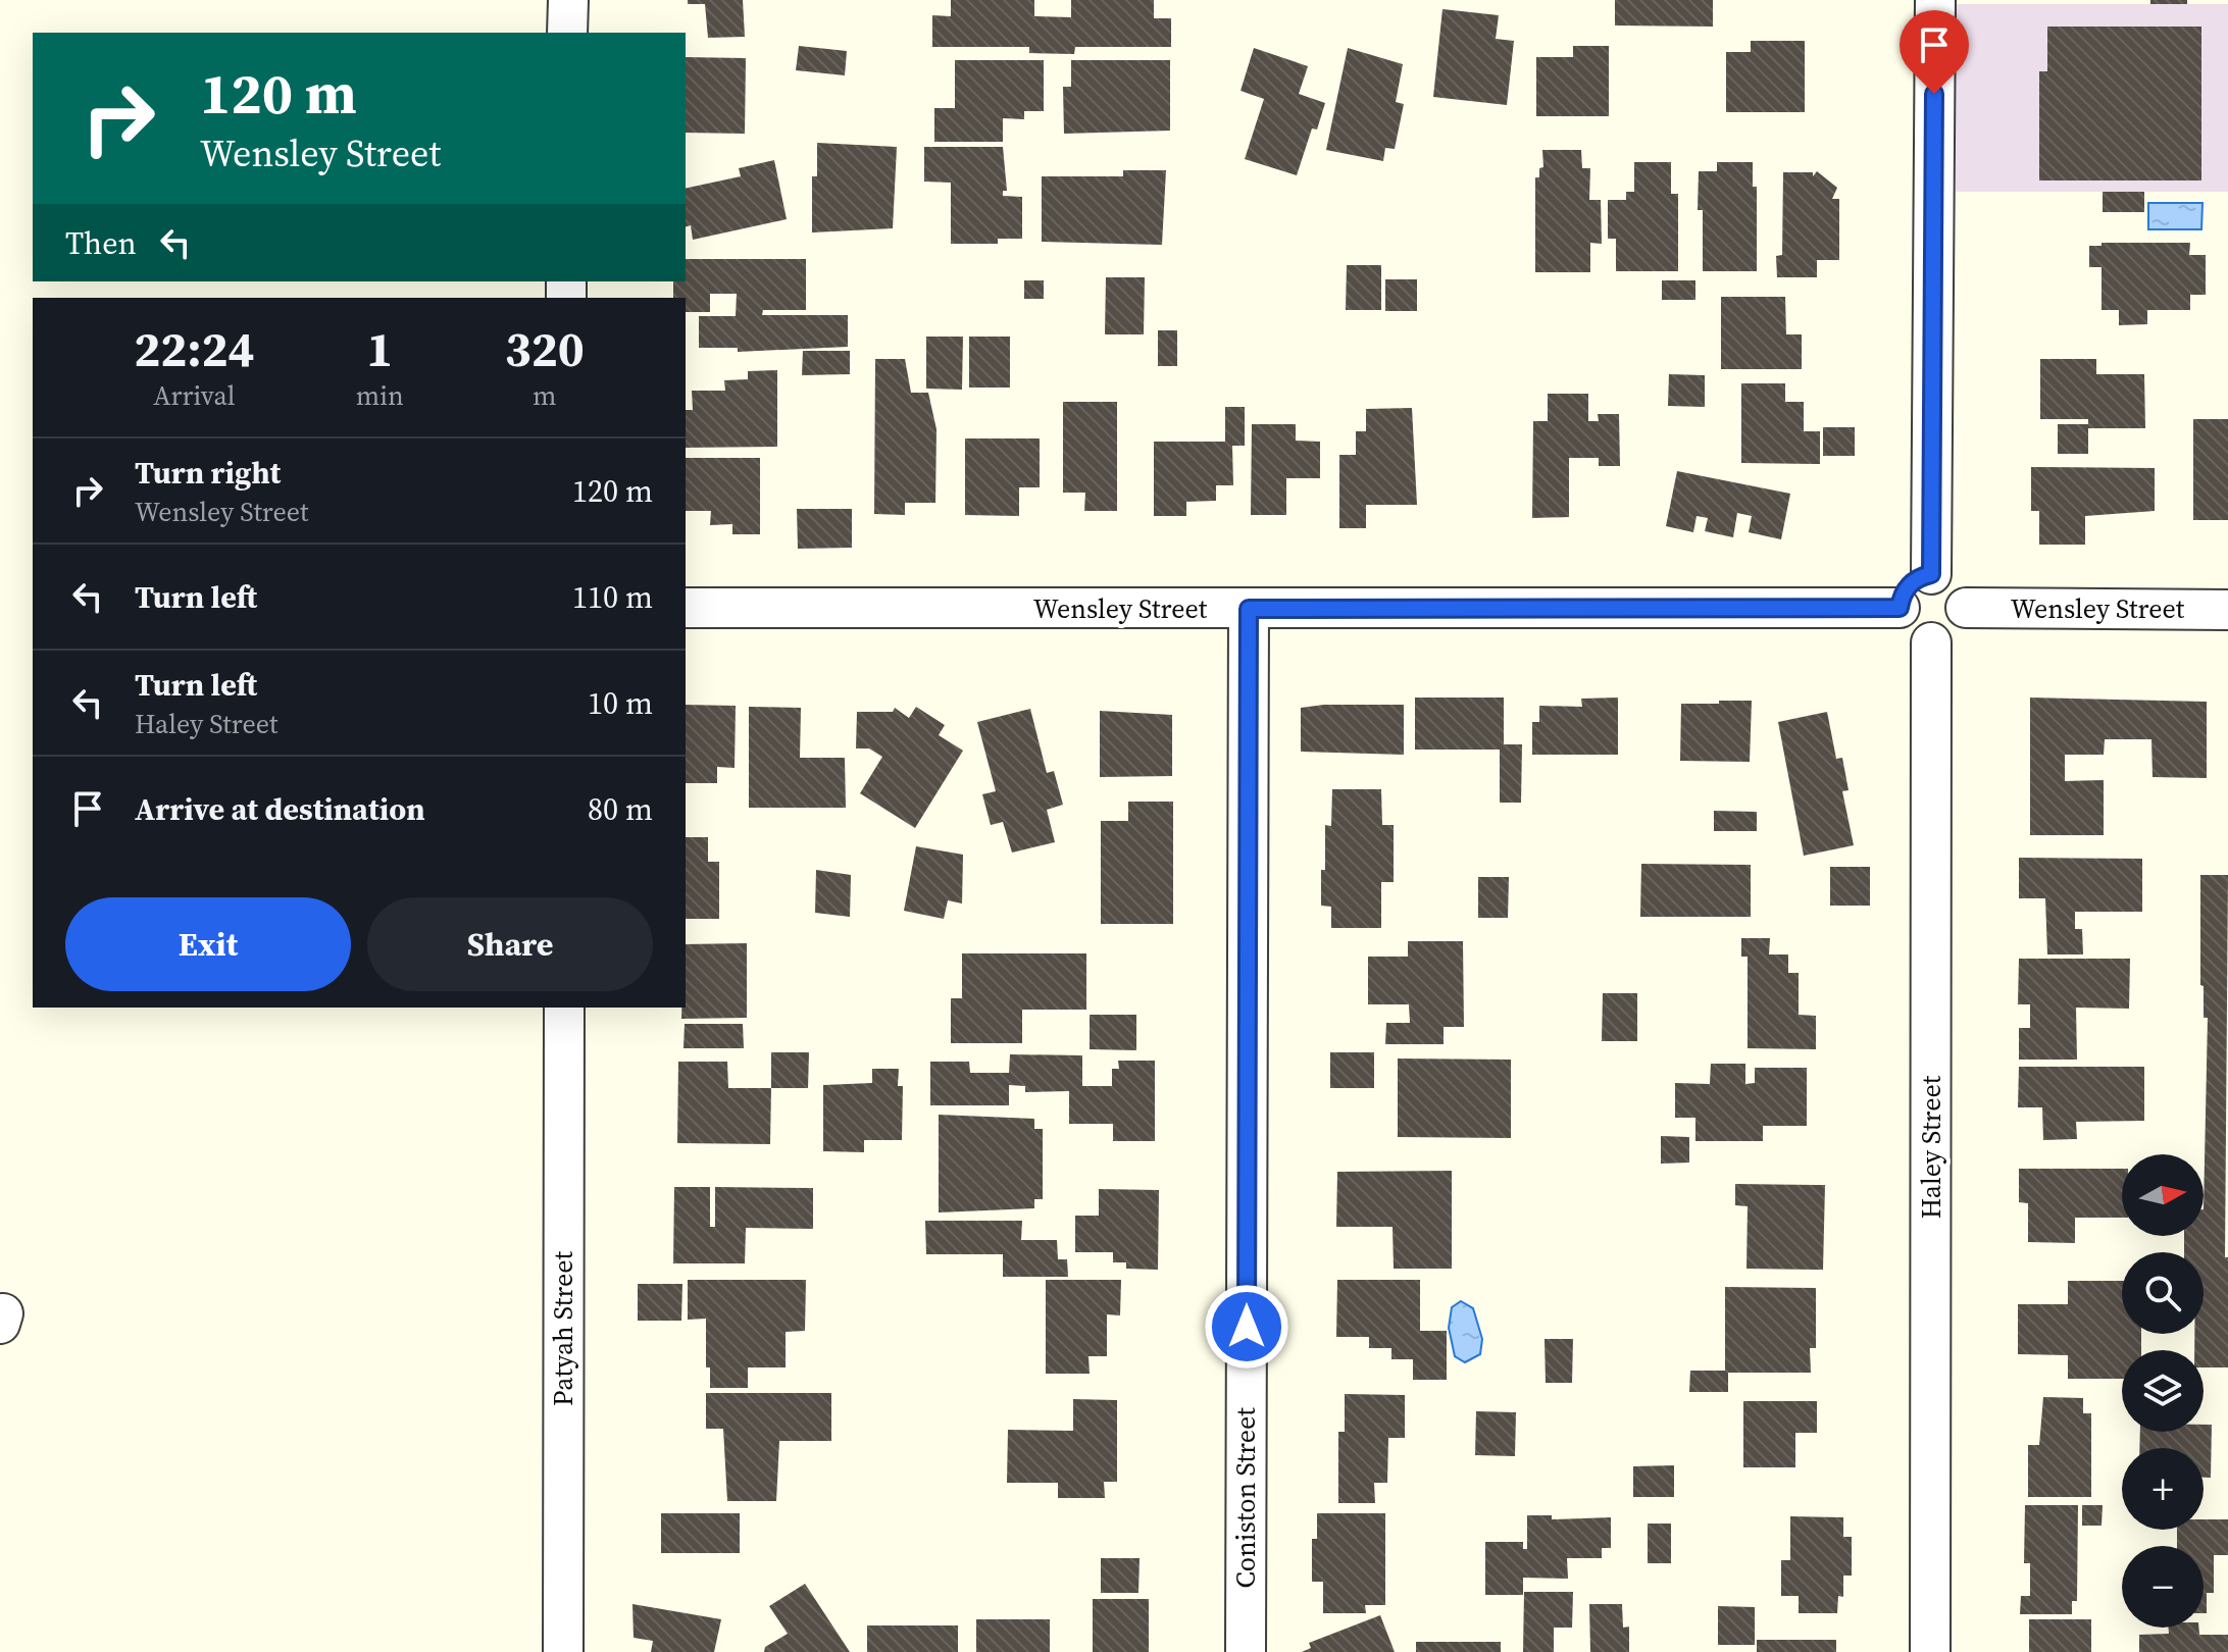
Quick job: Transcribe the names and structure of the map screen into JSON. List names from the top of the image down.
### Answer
{
  "streets": {
    "street": [
      "Wensley Street",
      "Haley Street",
      "Patyah Street",
      "Coniston Street"
    ]
  },
  "crossings": [
    ["Wensley Street", "Haley Street"],
    ["Wensley Street", "Coniston Street"]
  ],
  "north": "right",
  "page": {
    "turn": ["120 m", "Wensley Street"],
    "then": "Then",
    "eta": [
      "22:24",
      "Arrival",
      "1",
      "min",
      "320",
      "m"
    ],
    "list": [
      {
        "name": "Turn right",
        "note": "Wensley Street",
        "value": "120 m"
      },
      {
        "name": "Turn left",
        "value": "110 m"
      },
      {
        "name": "Turn left",
        "note": "Haley Street",
        "value": "10 m"
      },
      {
        "name": "Arrive at destination",
        "value": "80 m"
      }
    ],
    "buttons": ["Exit", "Share"],
    "map_buttons": ["+", "−"]
  }
}
